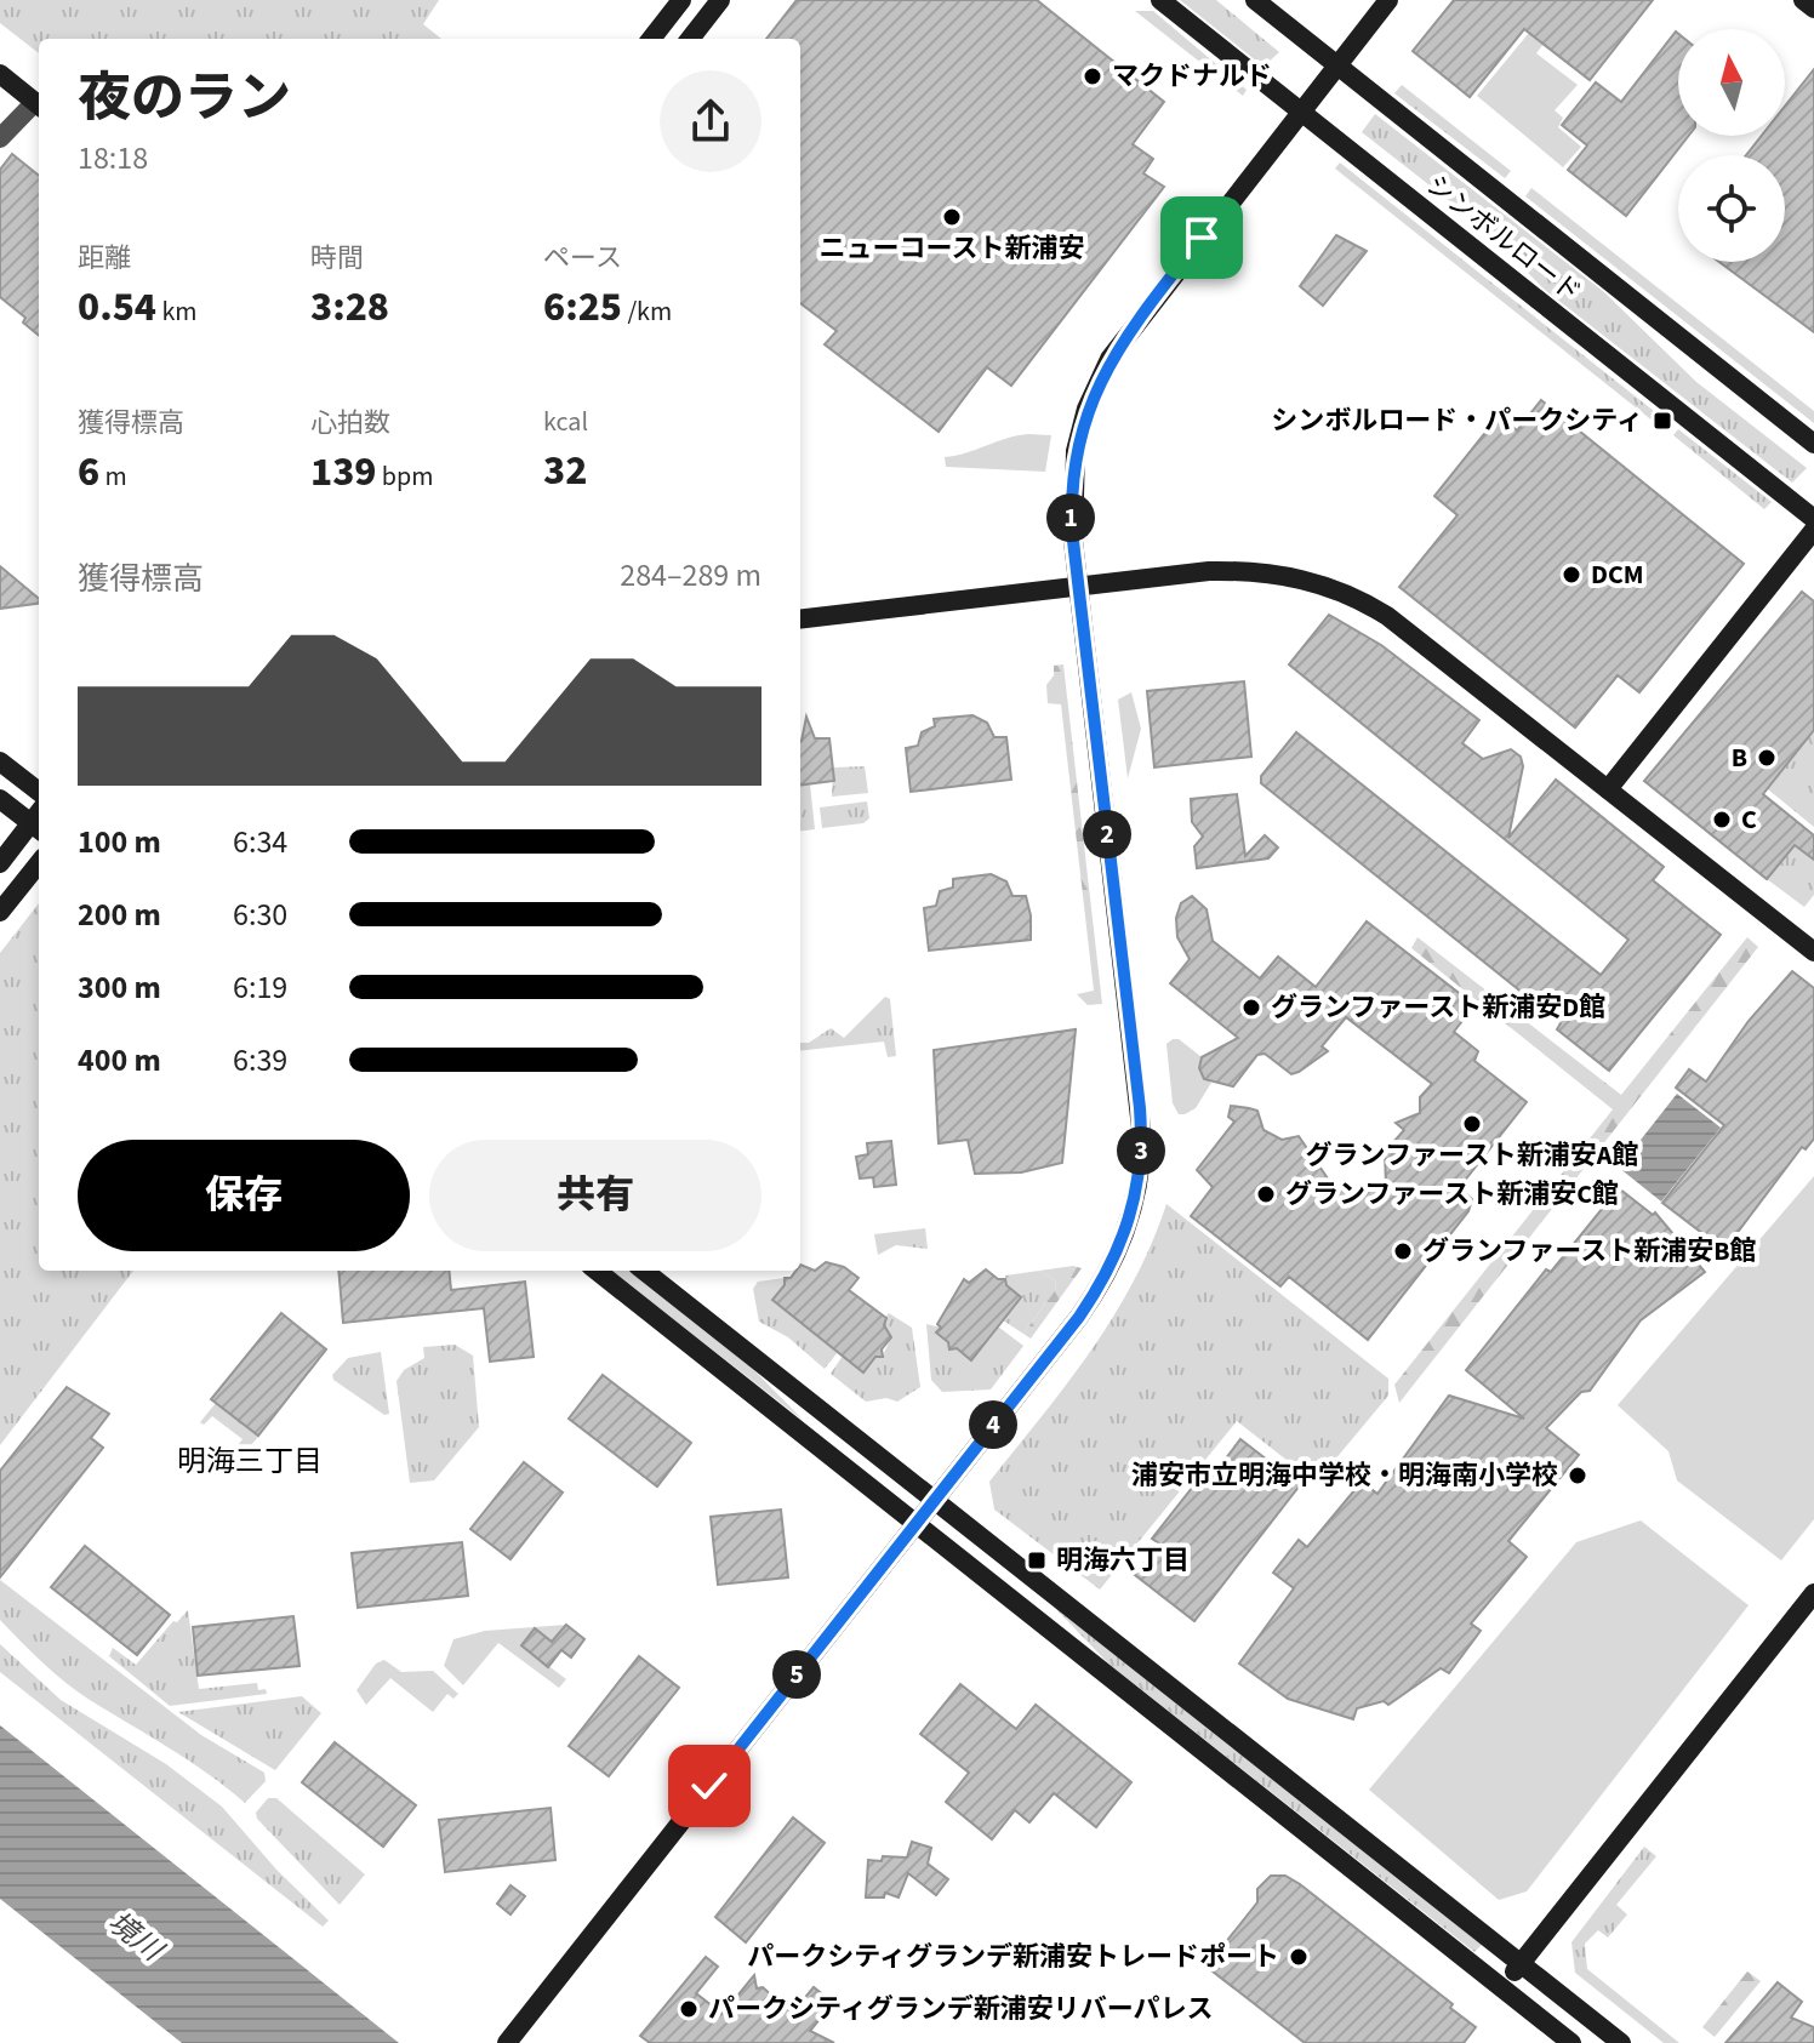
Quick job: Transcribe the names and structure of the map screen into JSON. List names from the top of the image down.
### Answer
{
  "streets": {
    "street": ["シンボルロード"]
  },
  "districts": ["明海三丁目"],
  "water": ["境川"],
  "places": {
    "other": [
      "マクドナルド",
      "ニューコースト新浦安",
      "DCM",
      "B",
      "C",
      "グランファースト新浦安D館",
      "グランファースト新浦安A館",
      "グランファースト新浦安C館",
      "グランファースト新浦安B館",
      "浦安市立明海中学校・明海南小学校",
      "パークシティグランデ新浦安トレードポート",
      "パークシティグランデ新浦安リバーパレス"
    ],
    "transit": ["シンボルロード・パークシティ", "明海六丁目"]
  },
  "north": "top",
  "page": {
    "heading": ["夜のラン", "18:18"],
    "stats": [
      ["距離", "0.54 km"],
      ["時間", "3:28"],
      ["ペース", "6:25 /km"],
      ["獲得標高", "6 m"],
      ["心拍数", "139 bpm"],
      ["kcal", "32"]
    ],
    "pins": [
      "1",
      "2",
      "3",
      "4",
      "5"
    ],
    "chart": ["獲得標高", "284–289 m"],
    "list": [
      {
        "name": "100 m",
        "note": "6:34"
      },
      {
        "name": "200 m",
        "note": "6:30"
      },
      {
        "name": "300 m",
        "note": "6:19"
      },
      {
        "name": "400 m",
        "note": "6:39"
      }
    ],
    "buttons": ["保存", "共有"]
  }
}
